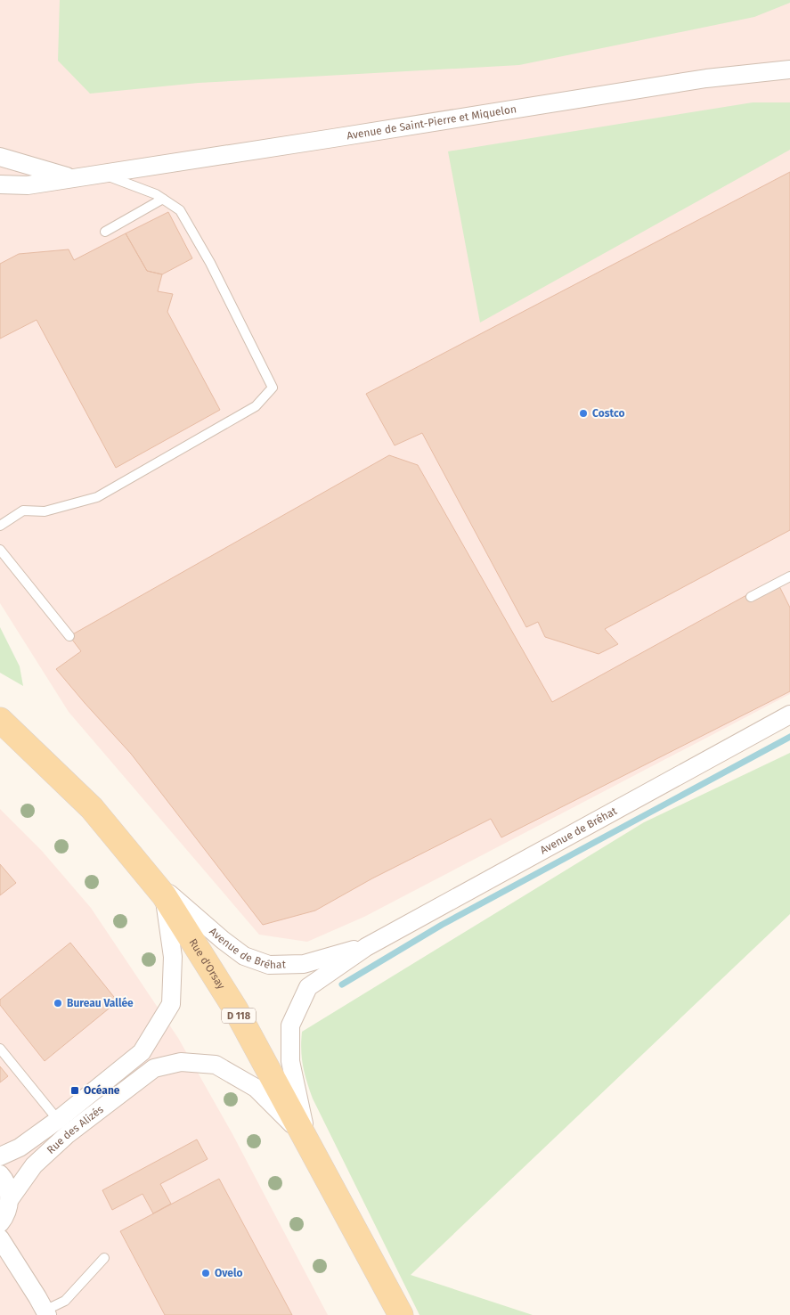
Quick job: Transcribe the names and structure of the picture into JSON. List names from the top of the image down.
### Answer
{
  "streets": {
    "main road": ["Rue d'Orsay", "D 118"],
    "street": ["Avenue de Saint-Pierre et Miquelon", "Avenue de Bréhat", "Rue des Alizés"]
  },
  "crossings": [
    ["Avenue de Bréhat", "Rue d'Orsay"],
    ["Avenue de Bréhat", "Rue des Alizés"],
    ["Rue d'Orsay", "Rue des Alizés"]
  ],
  "places": {
    "other": ["Costco", "Bureau Vallée", "Ovelo"],
    "transit": ["Océane"]
  }
}
